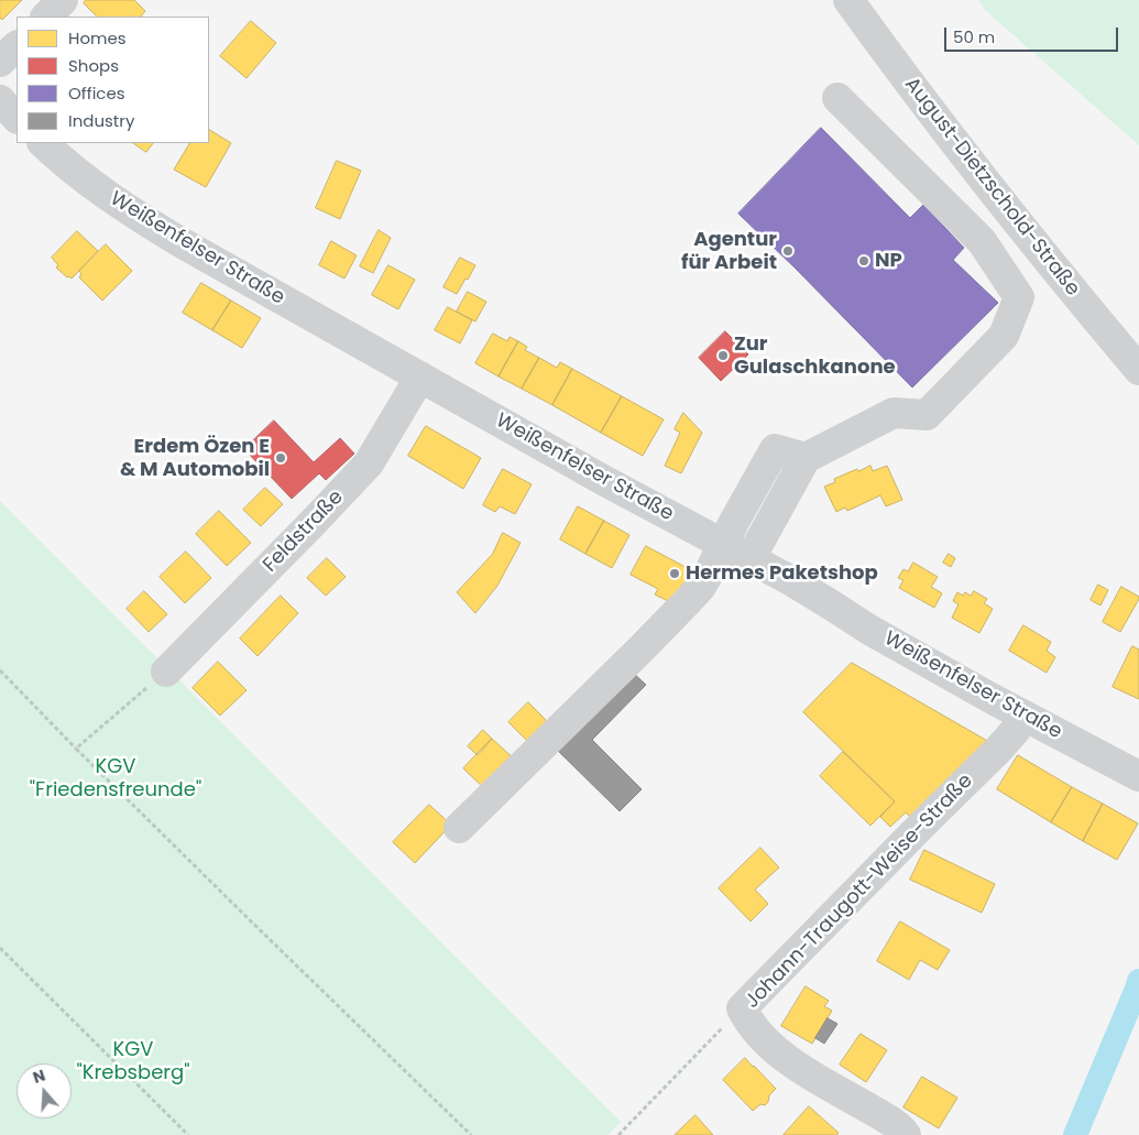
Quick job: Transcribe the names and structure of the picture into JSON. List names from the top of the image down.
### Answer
{
  "streets": {
    "street": [
      "August-Dietzschold-Straße",
      "Weißenfelser Straße",
      "Feldstraße",
      "Johann-Traugott-Weise-Straße"
    ]
  },
  "crossings": [
    ["Weißenfelser Straße", "Feldstraße"],
    ["Weißenfelser Straße", "Johann-Traugott-Weise-Straße"]
  ],
  "parks": ["KGV \"Friedensfreunde\"", "KGV \"Krebsberg\""],
  "places": [
    "Agentur für Arbeit",
    "NP",
    "Zur Gulaschkanone",
    "Erdem Özen E & M Automobil",
    "Hermes Paketshop"
  ],
  "legend": [
    "Homes",
    "Shops",
    "Offices",
    "Industry"
  ],
  "scale_bar": "50 m",
  "north": "top"
}
